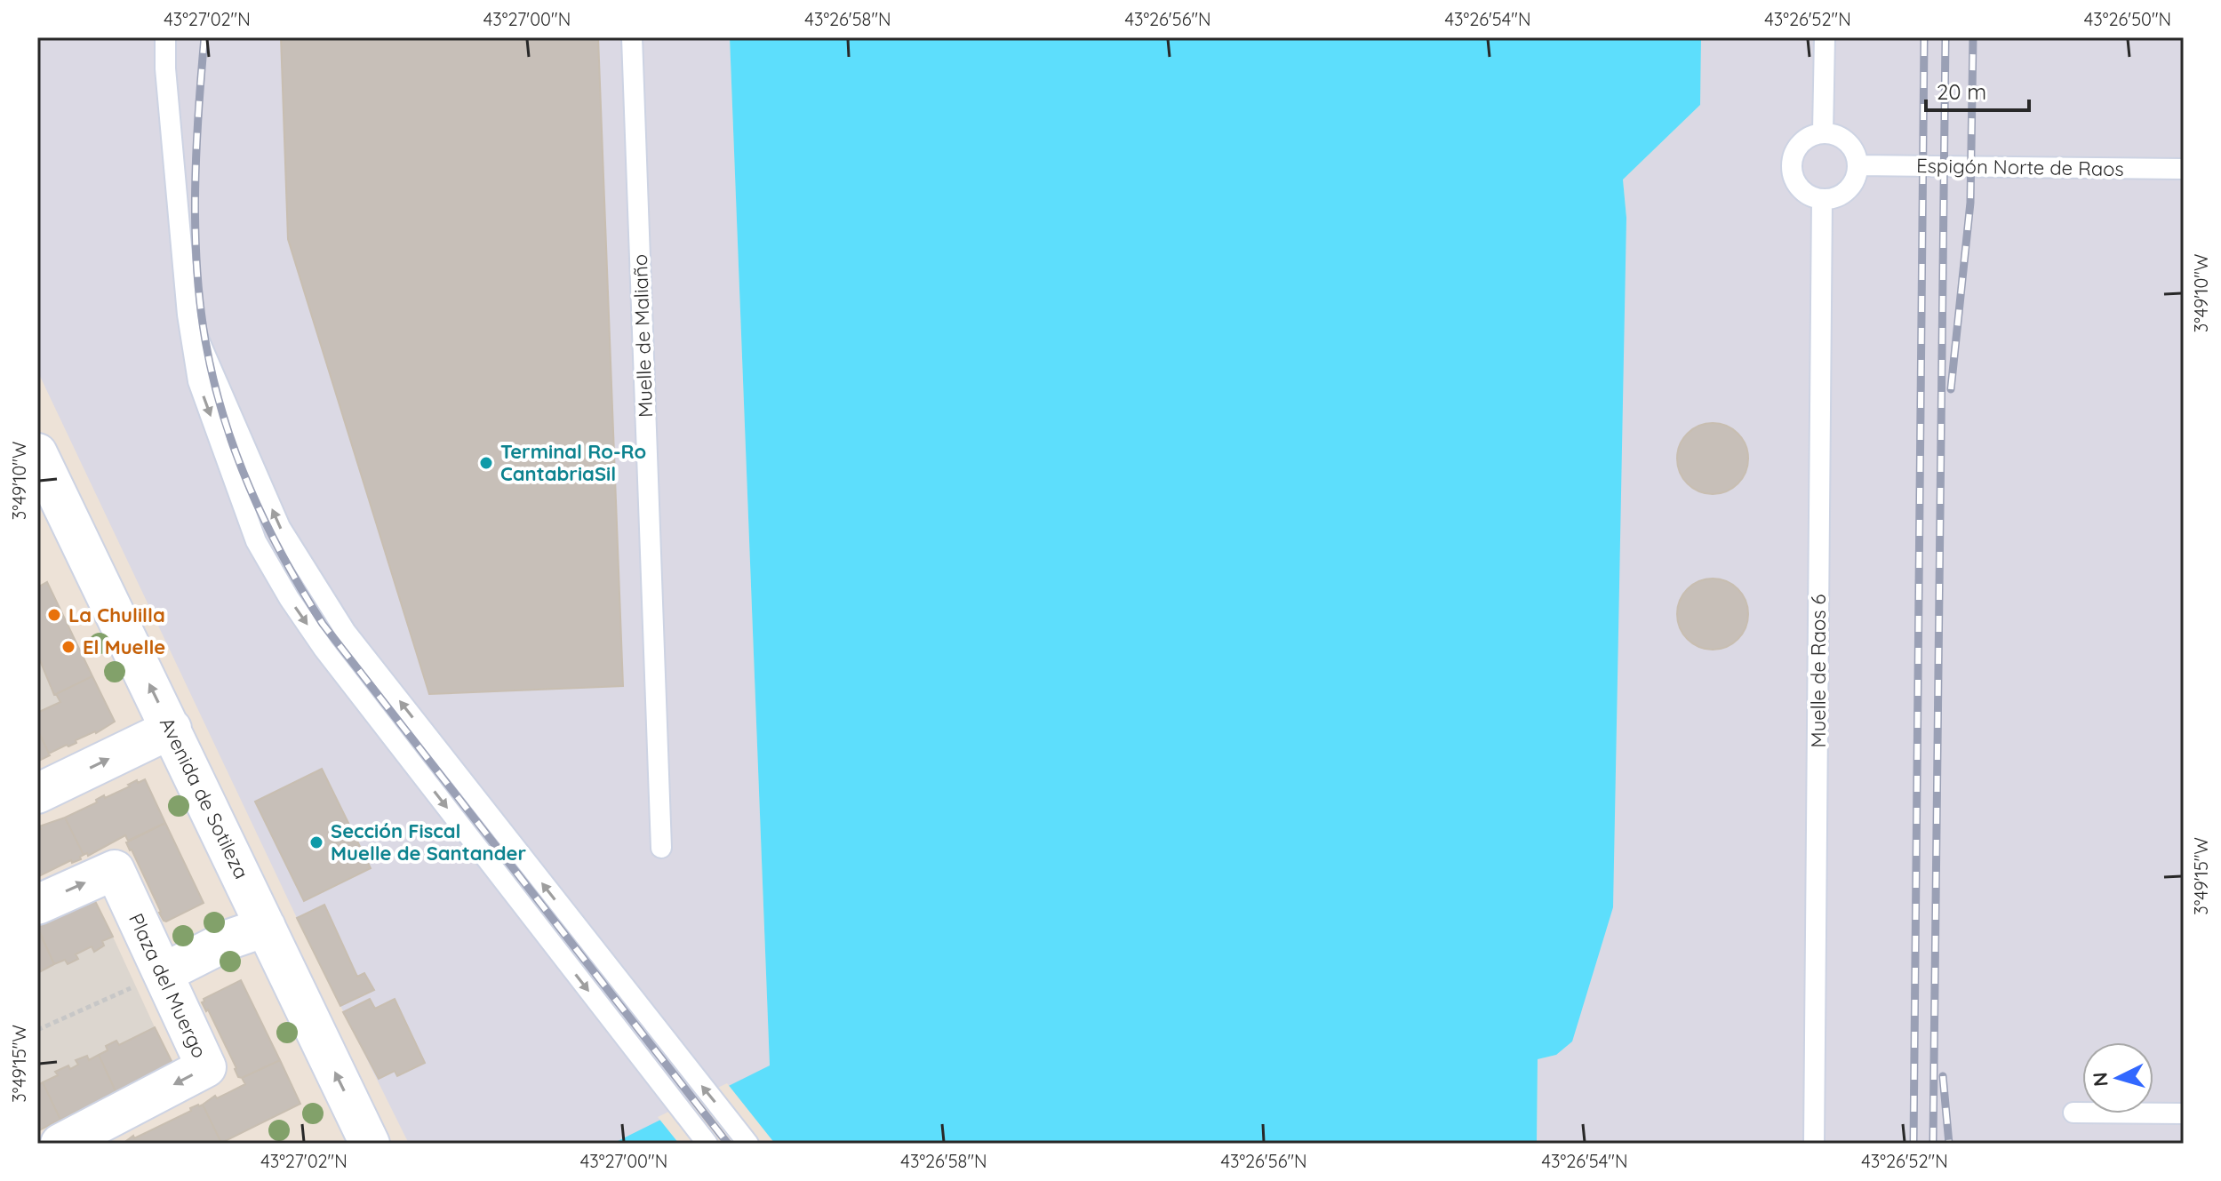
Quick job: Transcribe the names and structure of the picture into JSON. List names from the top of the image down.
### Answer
{
  "streets": {
    "street": ["Avenida de Sotileza", "Plaza del Muergo"],
    "lane": ["Espigón Norte de Raos", "Muelle de Maliaño", "Muelle de Raos 6"]
  },
  "crossings": [
    ["Espigón Norte de Raos", "Muelle de Raos 6"]
  ],
  "one_way": ["Avenida de Sotileza"],
  "places": [
    "Terminal Ro-Ro CantabriaSil",
    "La Chulilla",
    "El Muelle",
    "Sección Fiscal Muelle de Santander"
  ],
  "scale_bar": "20 m",
  "north": "left",
  "coordinates": [
    "43°27'02\"N",
    "43°27'00\"N",
    "43°26'58\"N",
    "43°26'56\"N",
    "43°26'54\"N",
    "43°26'52\"N",
    "43°26'50\"N",
    "3°49'10\"W",
    "3°49'15\"W"
  ]
}
